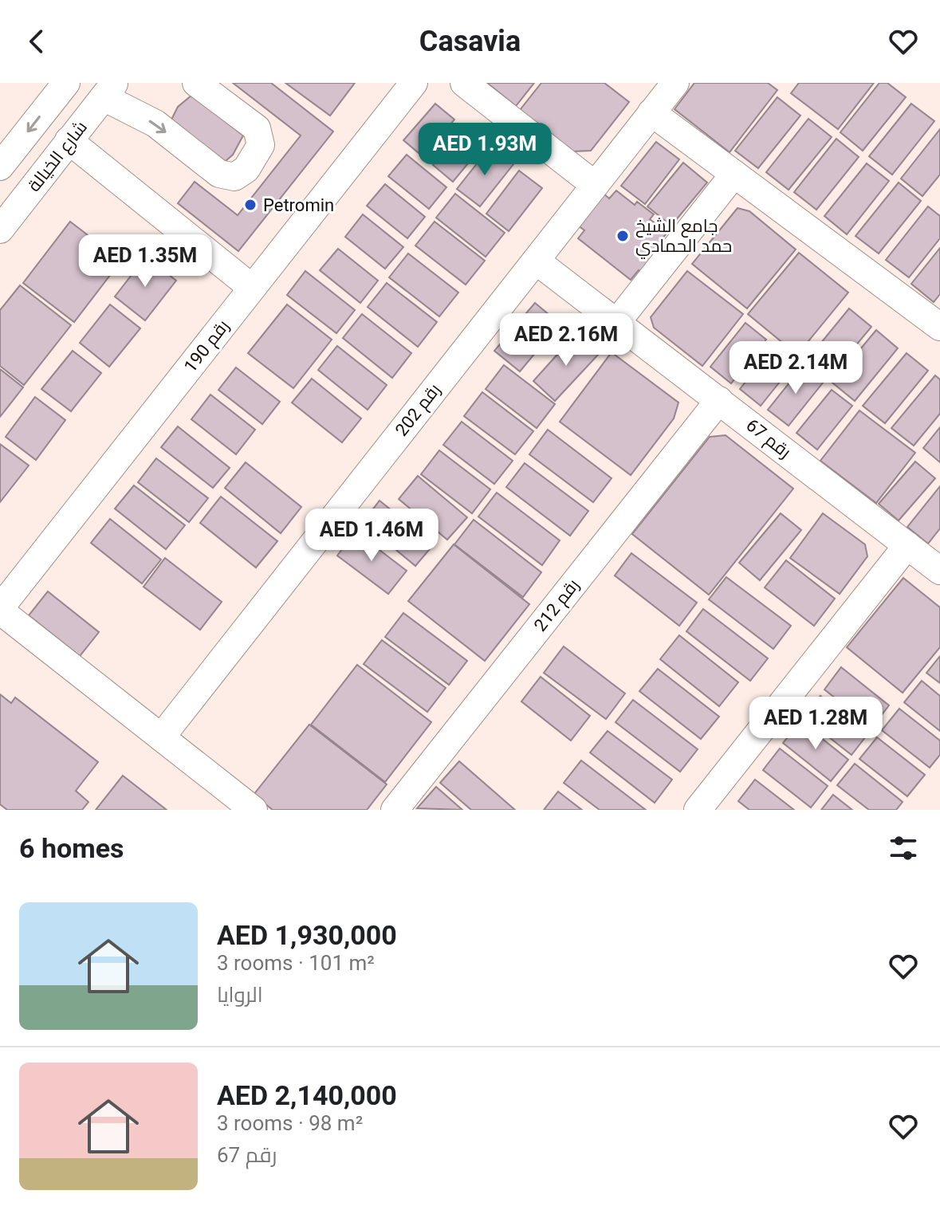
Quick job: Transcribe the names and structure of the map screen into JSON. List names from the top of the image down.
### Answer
{
  "streets": {
    "street": [
      "شارع الخيالة",
      "رقم 190",
      "رقم 202",
      "رقم 67",
      "رقم 212"
    ]
  },
  "crossings": [
    ["رقم 202", "رقم 67"],
    ["رقم 67", "رقم 212"]
  ],
  "places": ["Petromin", "جامع الشيخ حمد الحمادي"],
  "page": {
    "header": "Casavia",
    "price": [
      "AED 1.93M",
      "AED 1.35M",
      "AED 2.16M",
      "AED 2.14M",
      "AED 1.46M",
      "AED 1.28M"
    ],
    "heading": "6 homes",
    "list": [
      {
        "name": "AED 1,930,000",
        "note": "3 rooms · 101 m² · الروايا"
      },
      {
        "name": "AED 2,140,000",
        "note": "3 rooms · 98 m² · رقم 67"
      }
    ]
  }
}
